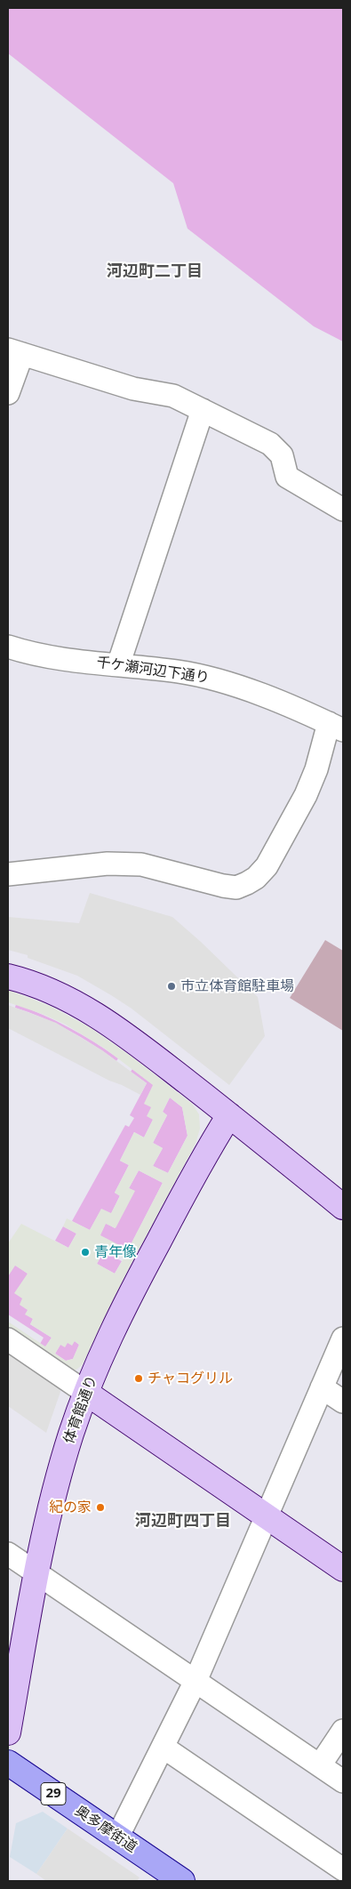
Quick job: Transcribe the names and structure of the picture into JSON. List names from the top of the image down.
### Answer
{
  "streets": {
    "main road": ["29", "奥多摩街道"],
    "street": ["千ケ瀬河辺下通り", "体育館通り"]
  },
  "districts": ["河辺町二丁目", "河辺町四丁目"],
  "places": [
    "市立体育館駐車場",
    "青年像",
    "チャコグリル",
    "紀の家"
  ]
}
